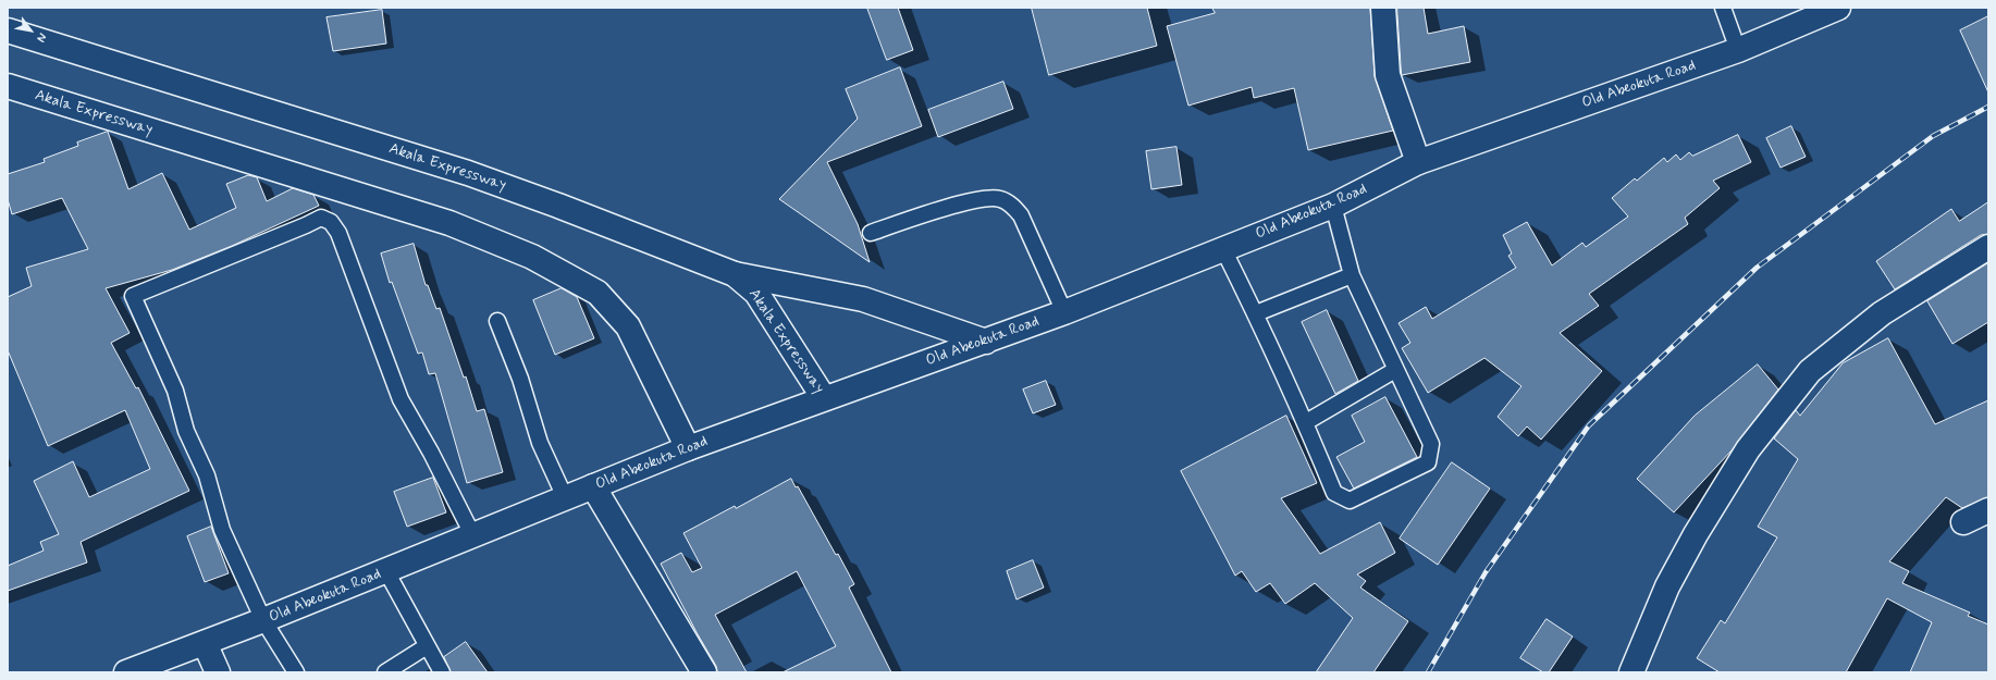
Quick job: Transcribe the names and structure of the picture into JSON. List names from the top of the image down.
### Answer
{
  "streets": {
    "main road": ["Old Abeokuta Road", "Akala Expressway"]
  },
  "crossings": [
    ["Old Abeokuta Road", "Akala Expressway"]
  ],
  "north": "bottom right"
}
